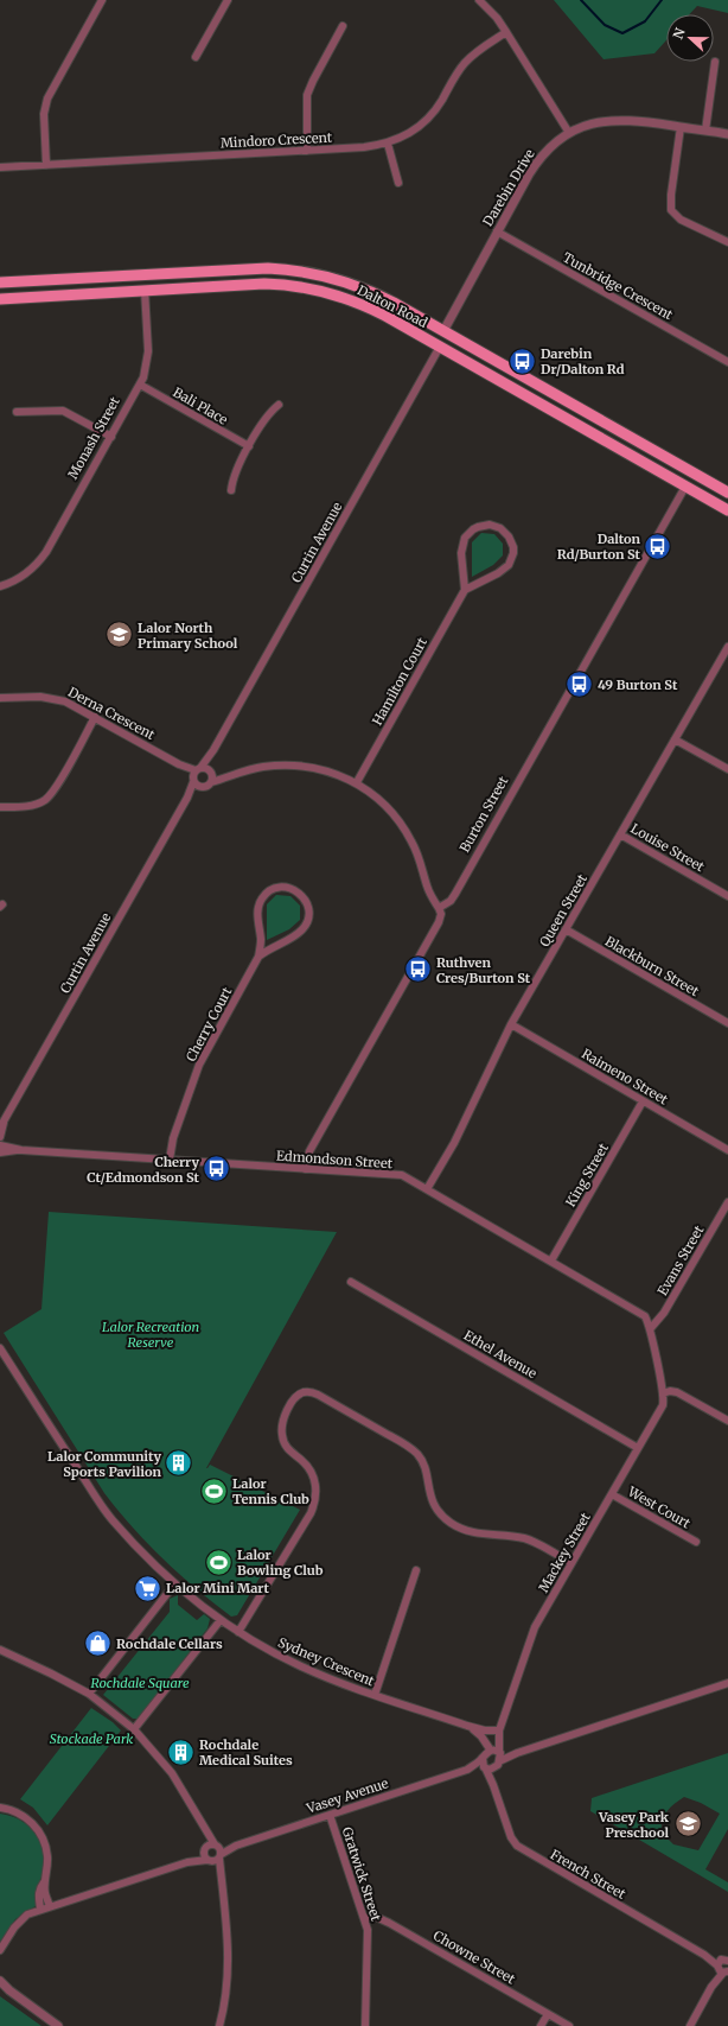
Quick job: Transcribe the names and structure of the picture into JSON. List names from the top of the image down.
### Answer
{
  "streets": {
    "main road": ["Dalton Road", "Monash Street", "Burton Street"],
    "street": [
      "Mindoro Crescent",
      "Darebin Drive",
      "Tunbridge Crescent",
      "Bali Place",
      "Curtin Avenue",
      "Hamilton Court",
      "Derna Crescent",
      "Louise Street",
      "Queen Street",
      "Blackburn Street",
      "Cherry Court",
      "Raimeno Street",
      "Edmondson Street",
      "King Street",
      "Evans Street",
      "Ethel Avenue",
      "West Court",
      "Mackey Street",
      "Sydney Crescent",
      "Vasey Avenue",
      "Gratwick Street",
      "French Street",
      "Chowne Street"
    ]
  },
  "crossings": [
    ["Darebin Drive", "Tunbridge Crescent"],
    ["Darebin Drive", "Dalton Road"],
    ["Dalton Road", "Monash Street"],
    ["Dalton Road", "Curtin Avenue"],
    ["Dalton Road", "Burton Street"],
    ["Bali Place", "Monash Street"],
    ["Curtin Avenue", "Hamilton Court"],
    ["Curtin Avenue", "Derna Crescent"],
    ["Curtin Avenue", "Burton Street"],
    ["Louise Street", "Queen Street"],
    ["Queen Street", "Blackburn Street"],
    ["Queen Street", "Raimeno Street"],
    ["Queen Street", "Edmondson Street"],
    ["Cherry Court", "Edmondson Street"],
    ["Raimeno Street", "King Street"],
    ["Edmondson Street", "King Street"],
    ["Edmondson Street", "Evans Street"],
    ["Edmondson Street", "Mackey Street"],
    ["Ethel Avenue", "Mackey Street"],
    ["West Court", "Mackey Street"],
    ["Mackey Street", "Sydney Crescent"],
    ["Mackey Street", "Vasey Avenue"],
    ["Mackey Street", "French Street"],
    ["Sydney Crescent", "Vasey Avenue"],
    ["Sydney Crescent", "French Street"],
    ["Vasey Avenue", "Gratwick Street"],
    ["Vasey Avenue", "French Street"],
    ["Gratwick Street", "Chowne Street"]
  ],
  "parks": ["Lalor Recreation Reserve", "Rochdale Square", "Stockade Park"],
  "places": {
    "bus stop": [
      "Darebin Dr/Dalton Rd",
      "Dalton Rd/Burton St",
      "49 Burton St",
      "Ruthven Cres/Burton St",
      "Cherry Ct/Edmondson St"
    ],
    "school or university": ["Lalor North Primary School", "Vasey Park Preschool"],
    "building": ["Lalor Community Sports Pavilion", "Rochdale Medical Suites"],
    "sports": ["Lalor Tennis Club", "Lalor Bowling Club"],
    "supermarket": ["Lalor Mini Mart"],
    "shop": ["Rochdale Cellars"]
  },
  "north": "left"
}
